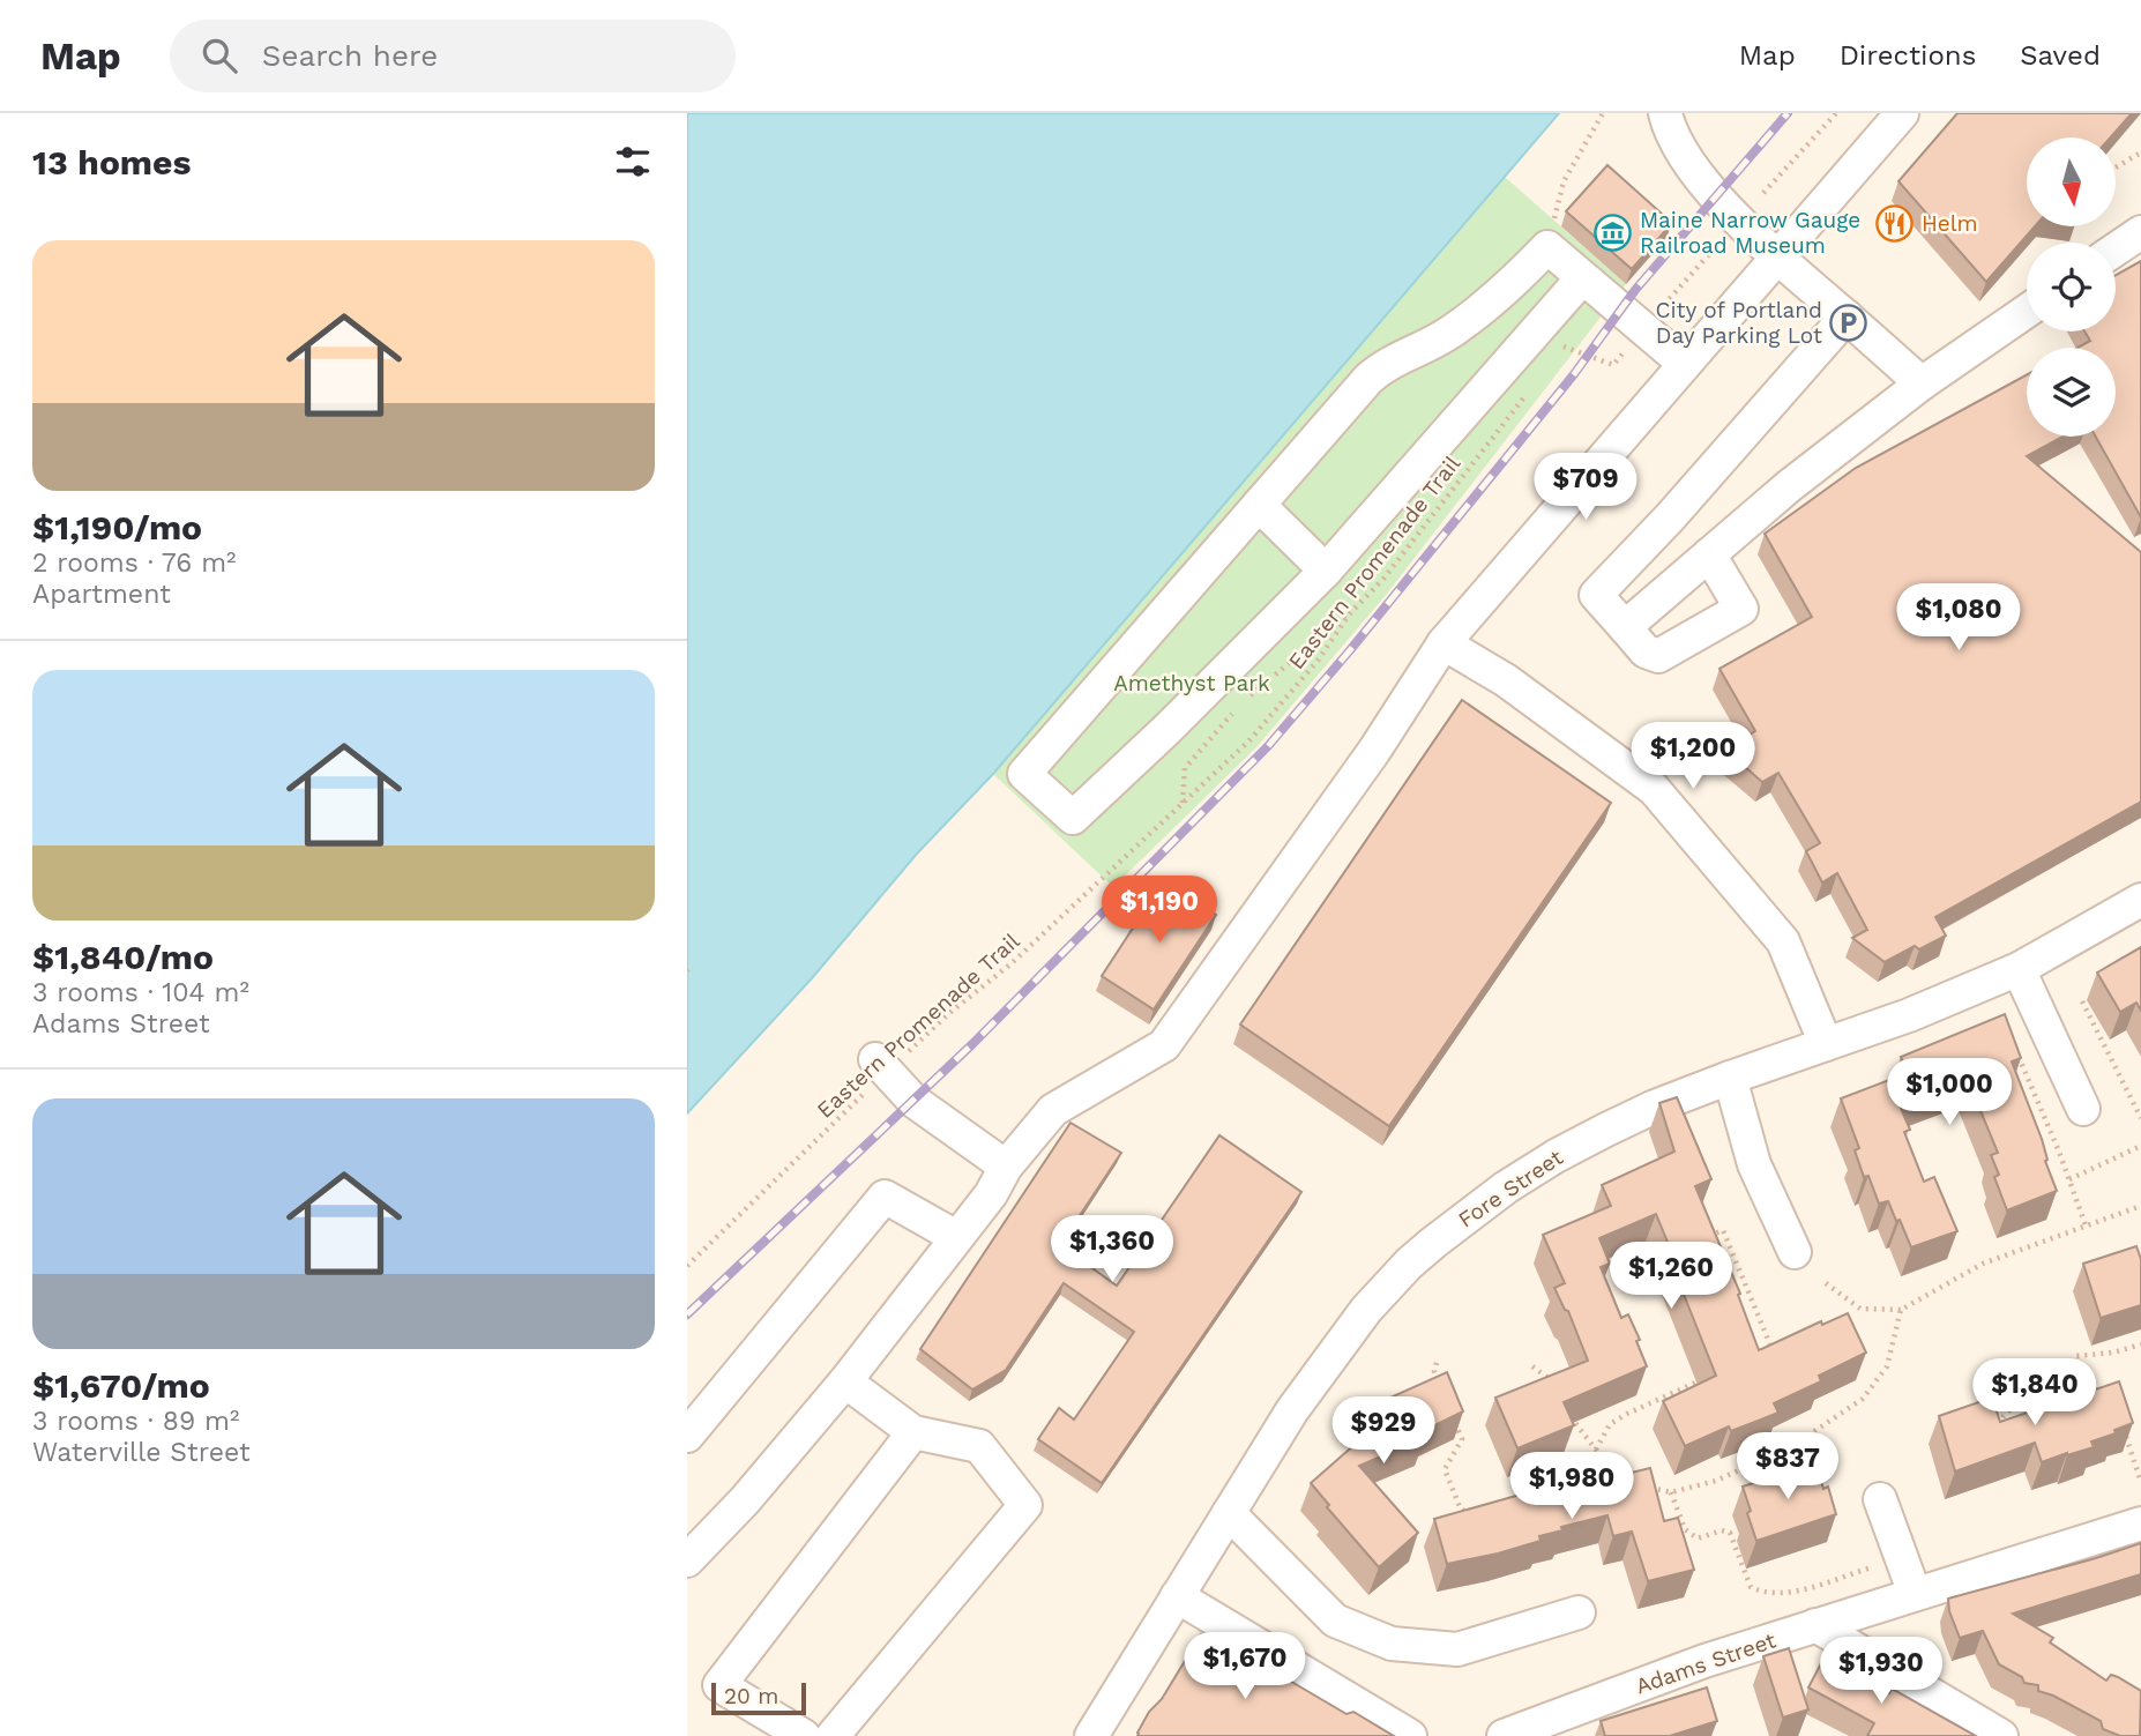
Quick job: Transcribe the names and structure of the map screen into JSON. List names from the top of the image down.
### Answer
{
  "streets": {
    "street": ["Fore Street", "Adams Street"],
    "path": ["Eastern Promenade Trail"]
  },
  "parks": ["Amethyst Park"],
  "places": {
    "restaurant": ["Helm"],
    "museum": ["Maine Narrow Gauge Railroad Museum"],
    "parking": ["City of Portland Day Parking Lot"]
  },
  "scale_bar": "20 m",
  "north": "bottom",
  "page": {
    "header": "Map",
    "search": "Search here",
    "nav": ["Map", "Directions", "Saved"],
    "heading": "13 homes",
    "list": [
      {
        "name": "$1,190/mo",
        "note": "2 rooms · 76 m² · Apartment"
      },
      {
        "name": "$1,840/mo",
        "note": "3 rooms · 104 m² · Adams Street"
      },
      {
        "name": "$1,670/mo",
        "note": "3 rooms · 89 m² · Waterville Street"
      }
    ],
    "price": [
      "$709",
      "$1,080",
      "$1,200",
      "$1,190",
      "$1,000",
      "$1,360",
      "$1,260",
      "$1,840",
      "$929",
      "$837",
      "$1,980",
      "$1,670",
      "$1,930"
    ],
    "scale": "20 m"
  }
}
